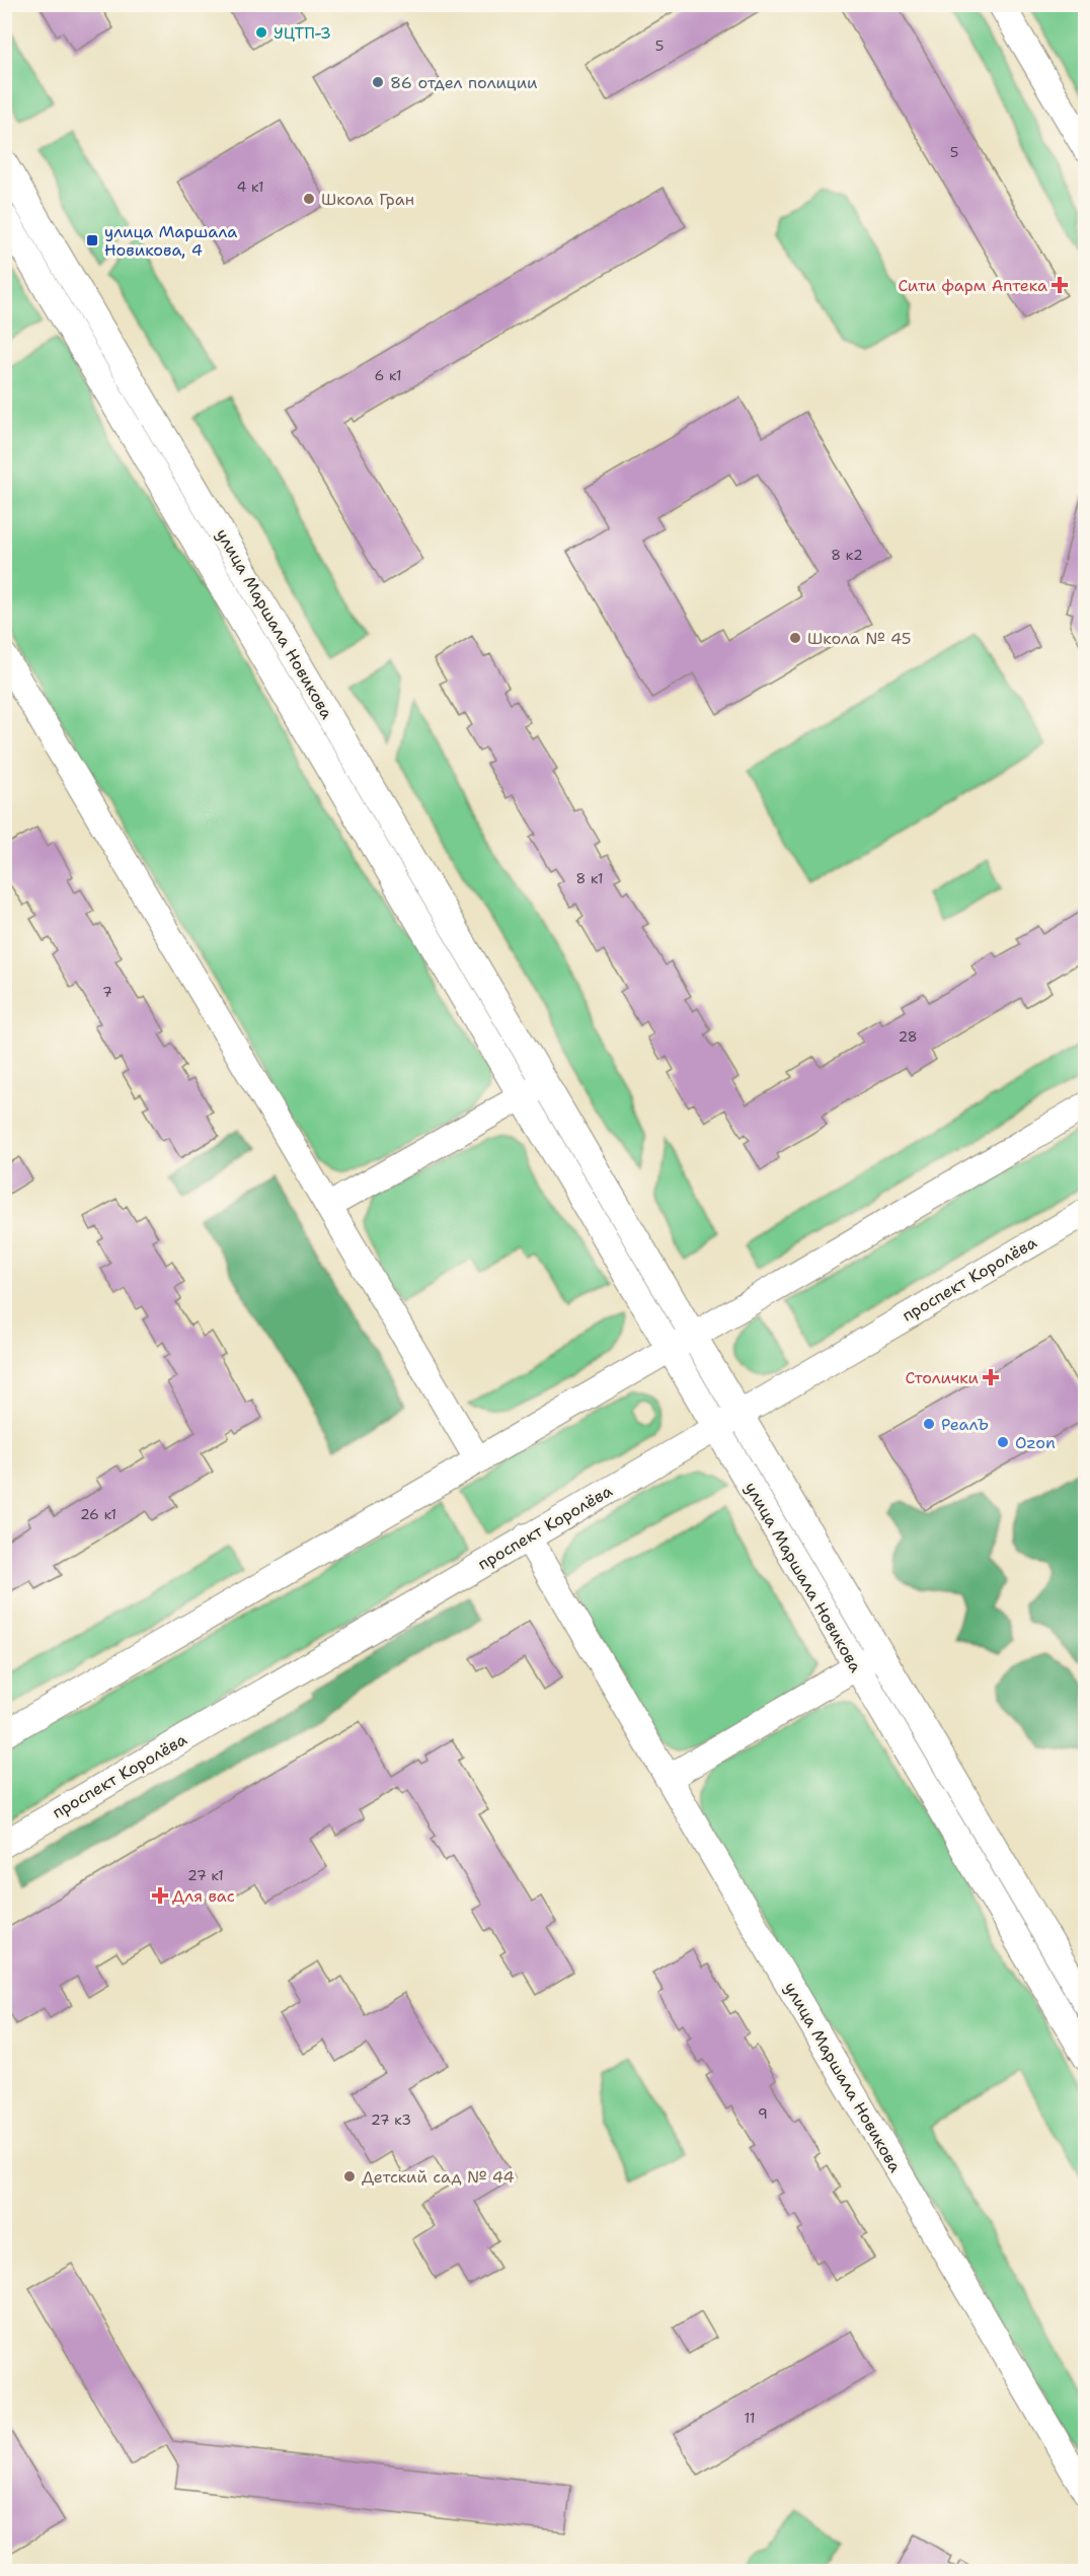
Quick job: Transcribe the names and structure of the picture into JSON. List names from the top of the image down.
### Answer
{
  "streets": {
    "street": ["улица Маршала Новикова", "проспект Королёва"]
  },
  "crossings": [
    ["улица Маршала Новикова", "проспект Королёва"]
  ],
  "places": {
    "other": [
      "УЦТП-3",
      "86 отдел полиции",
      "Школа Гран",
      "Школа № 45",
      "РеалЪ",
      "Ozon",
      "Детский сад № 44"
    ],
    "transit": ["улица Маршала Новикова, 4"],
    "health": ["Сити фарм Аптека", "Столички", "Для вас"]
  },
  "house_numbers": [
    "5",
    "5",
    "4 к1",
    "6 к1",
    "8 к2",
    "8 к1",
    "7",
    "28",
    "26 к1",
    "27 к1",
    "9",
    "27 к3",
    "11"
  ]
}
